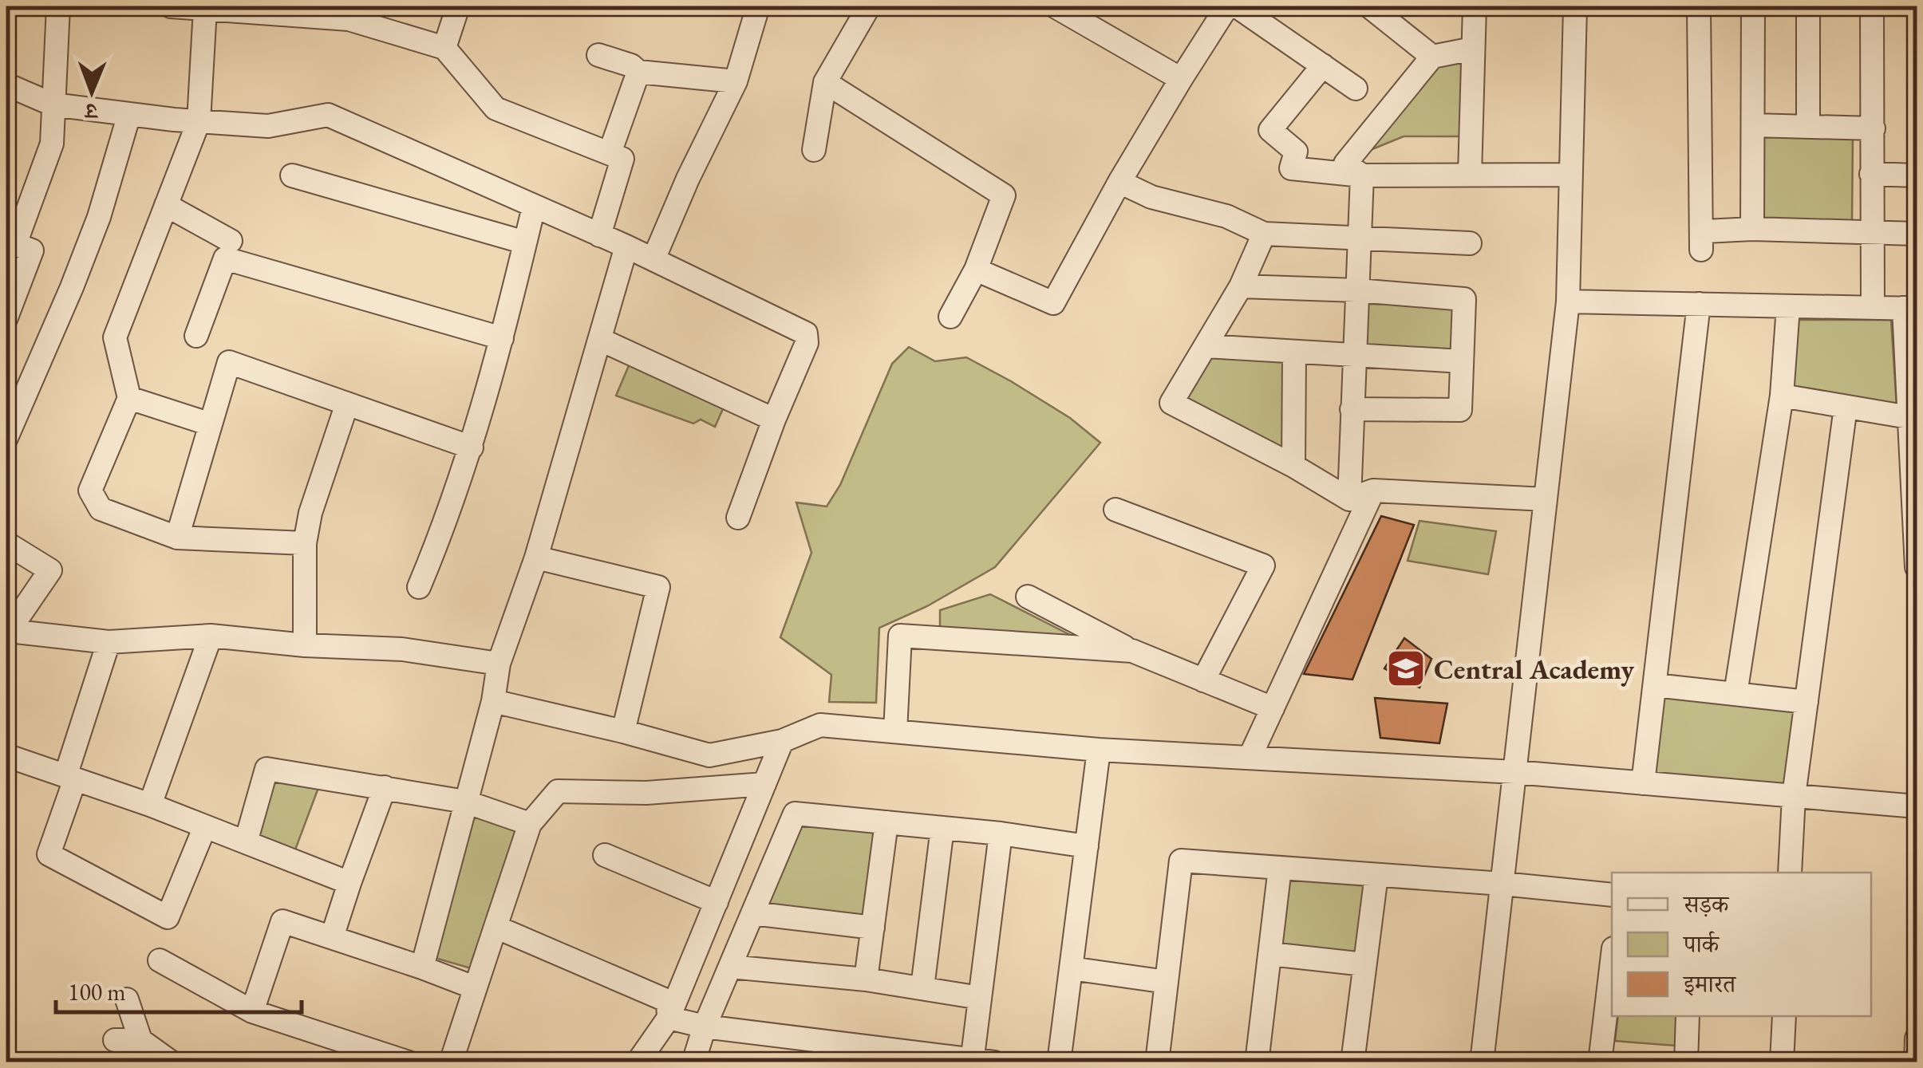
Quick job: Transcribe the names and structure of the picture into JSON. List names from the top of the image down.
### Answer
{
  "places": {
    "school or university": ["Central Academy"]
  },
  "legend": ["सड़क", "पार्क", "इमारत"],
  "scale_bar": "100 m",
  "north": "bottom"
}
